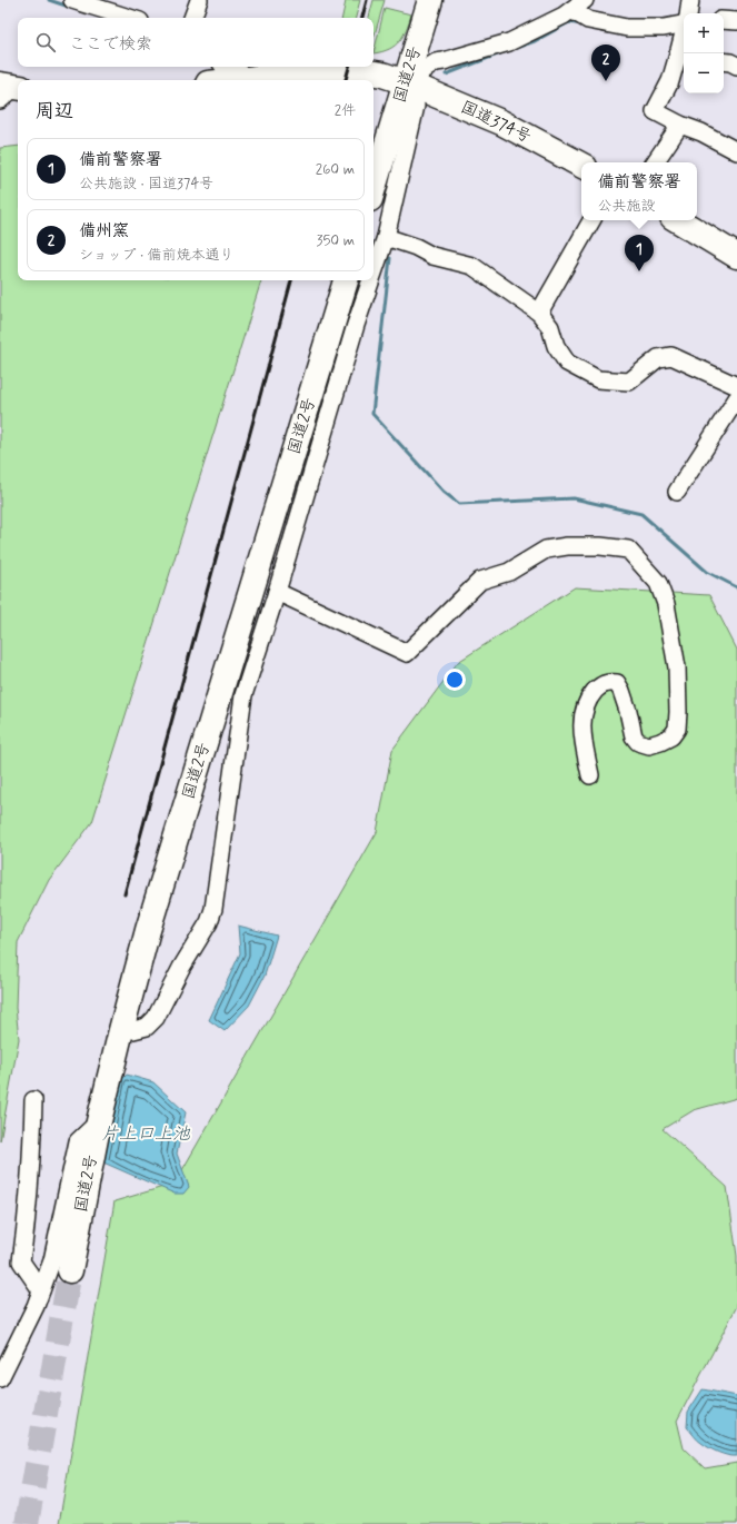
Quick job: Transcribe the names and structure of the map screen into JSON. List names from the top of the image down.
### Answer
{
  "streets": {
    "highway": ["国道2号", "国道374号"]
  },
  "crossings": [
    ["国道2号", "国道374号"]
  ],
  "water": ["片上口上池"],
  "page": {
    "map_buttons": ["+", "−"],
    "search": "ここで検索",
    "pins": ["2", "1"],
    "heading": ["周辺", "2件"],
    "list": [
      {
        "mark": "1",
        "name": "備前警察署",
        "note": "公共施設 · 国道374号",
        "value": "260 m"
      },
      {
        "mark": "2",
        "name": "備州窯",
        "note": "ショップ · 備前焼本通り",
        "value": "350 m"
      }
    ],
    "popup": ["備前警察署", "公共施設"]
  }
}
